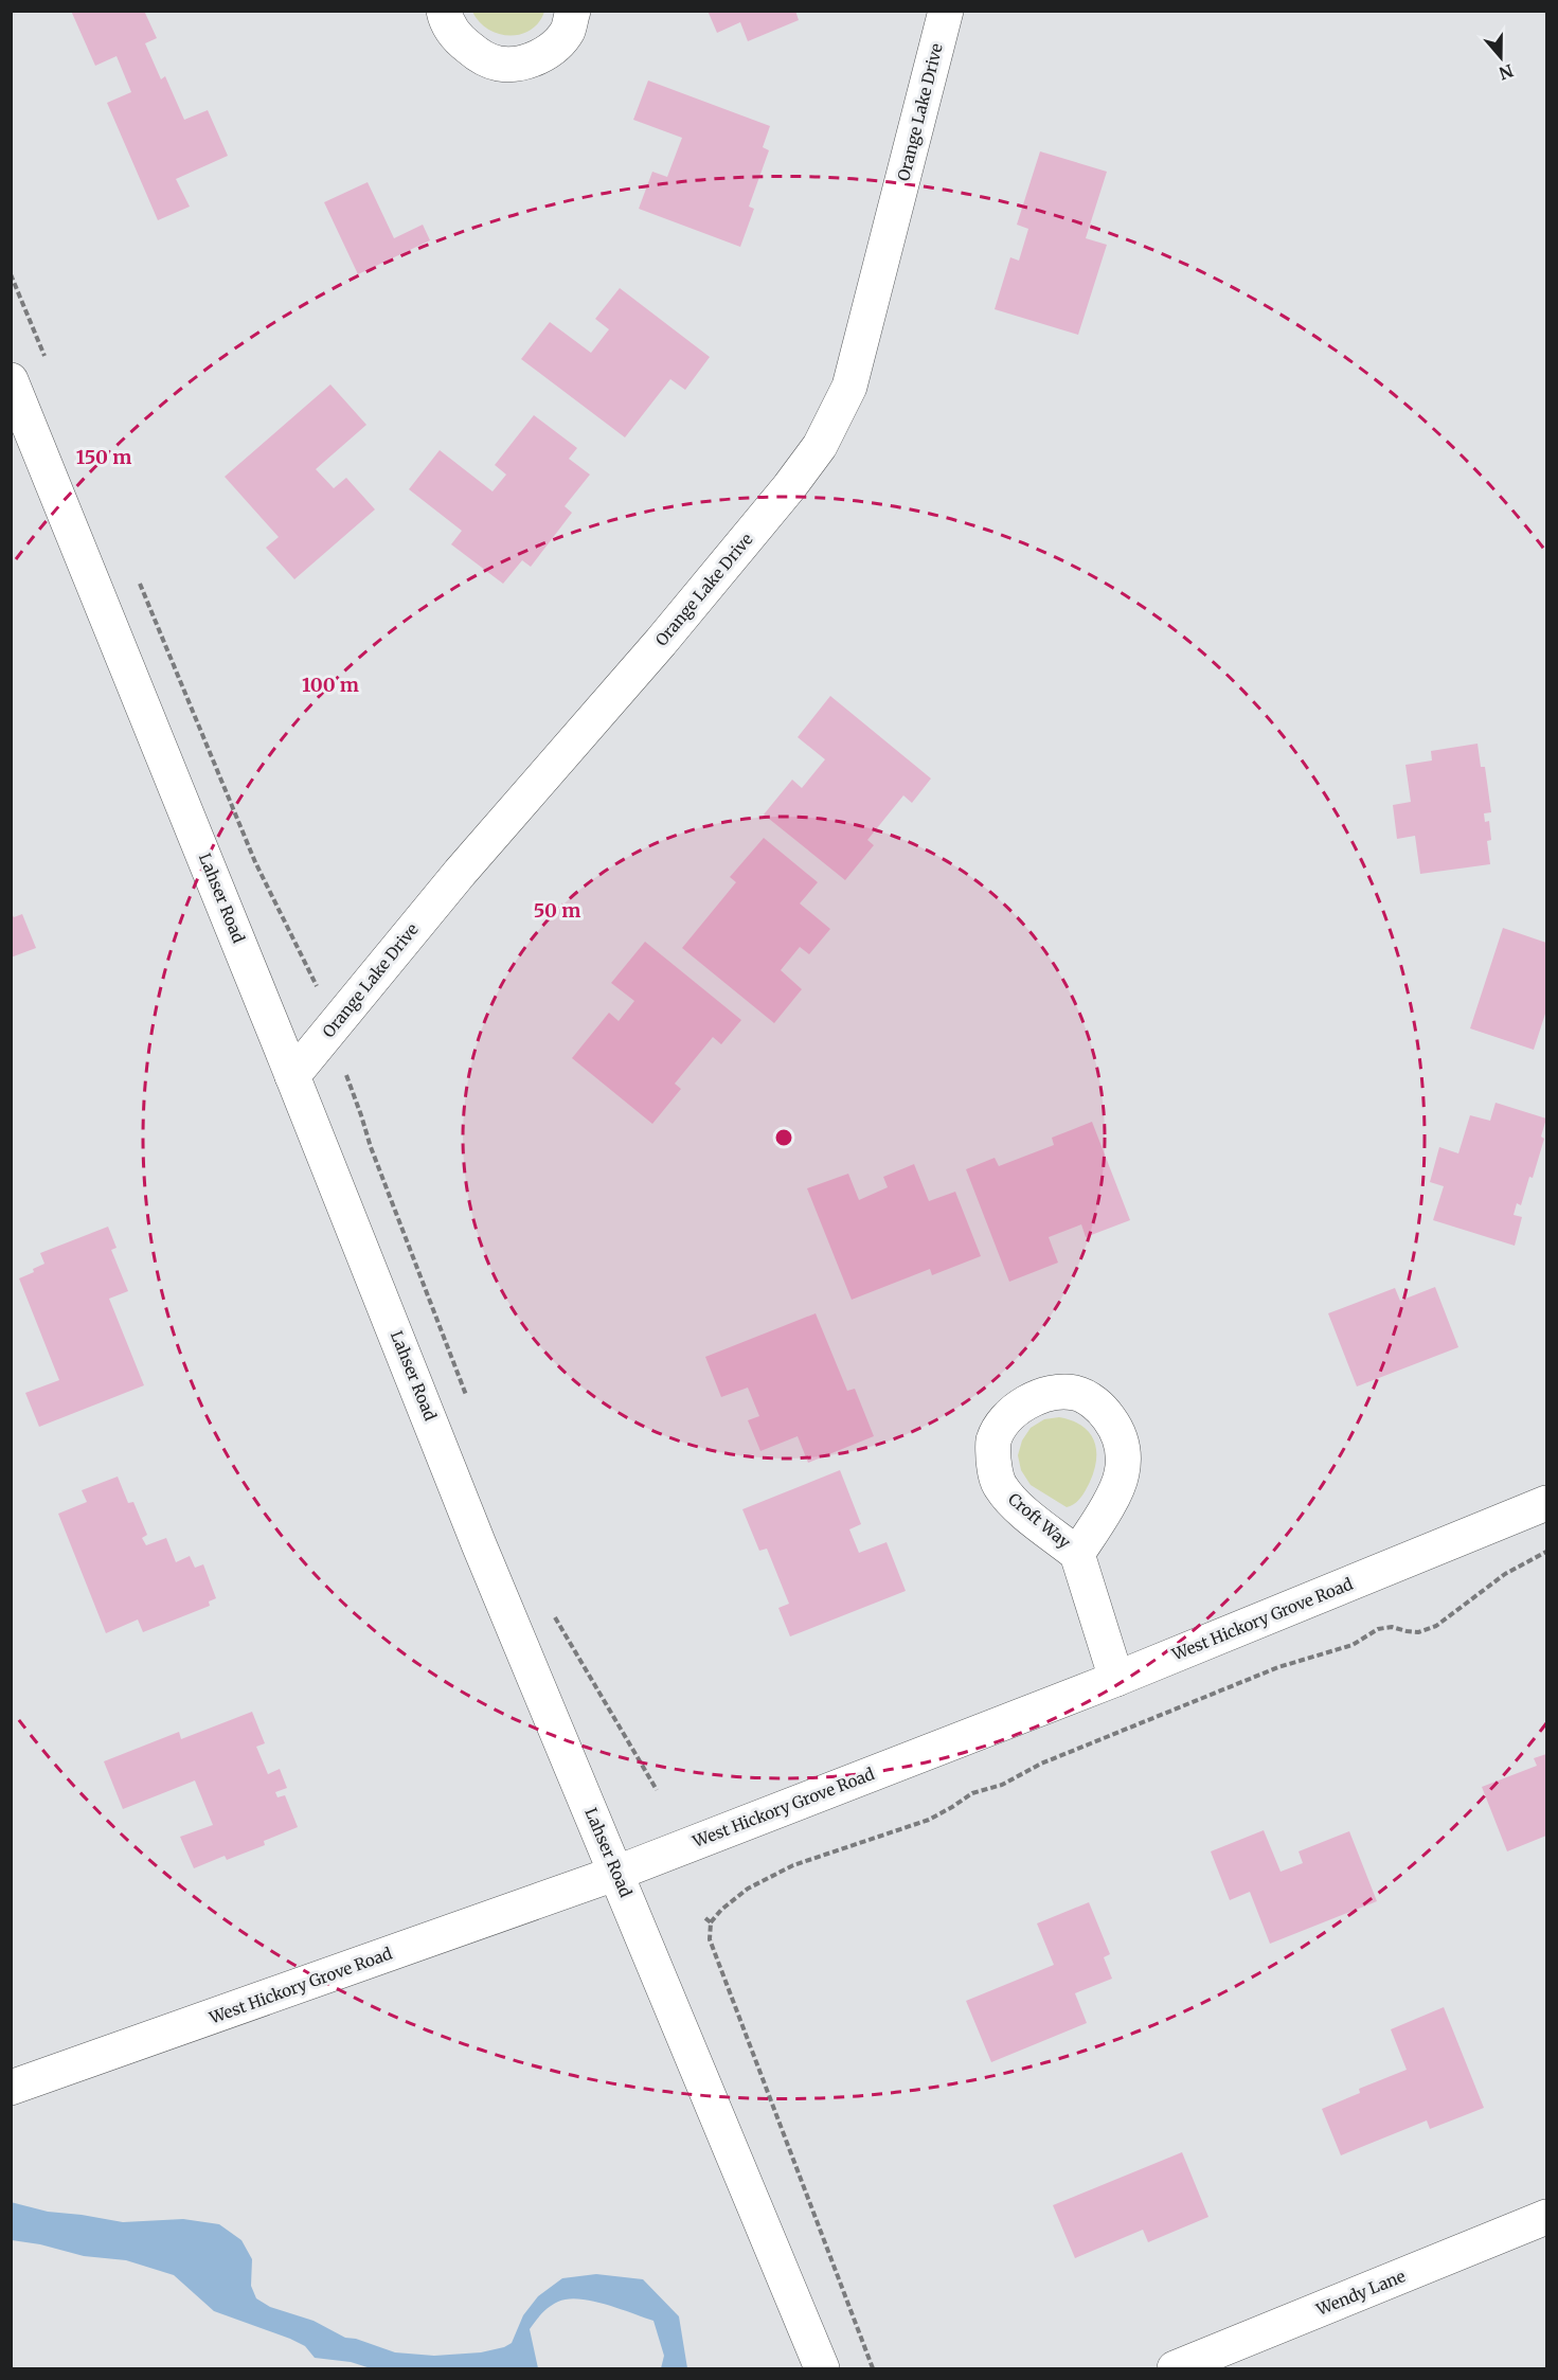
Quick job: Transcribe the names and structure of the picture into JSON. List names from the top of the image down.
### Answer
{
  "streets": {
    "street": [
      "Orange Lake Drive",
      "Lahser Road",
      "Croft Way",
      "West Hickory Grove Road",
      "Wendy Lane"
    ]
  },
  "crossings": [
    ["Orange Lake Drive", "Lahser Road"],
    ["Lahser Road", "West Hickory Grove Road"],
    ["Croft Way", "West Hickory Grove Road"]
  ],
  "north": "bottom",
  "rings": ["150 m", "100 m", "50 m"]
}
